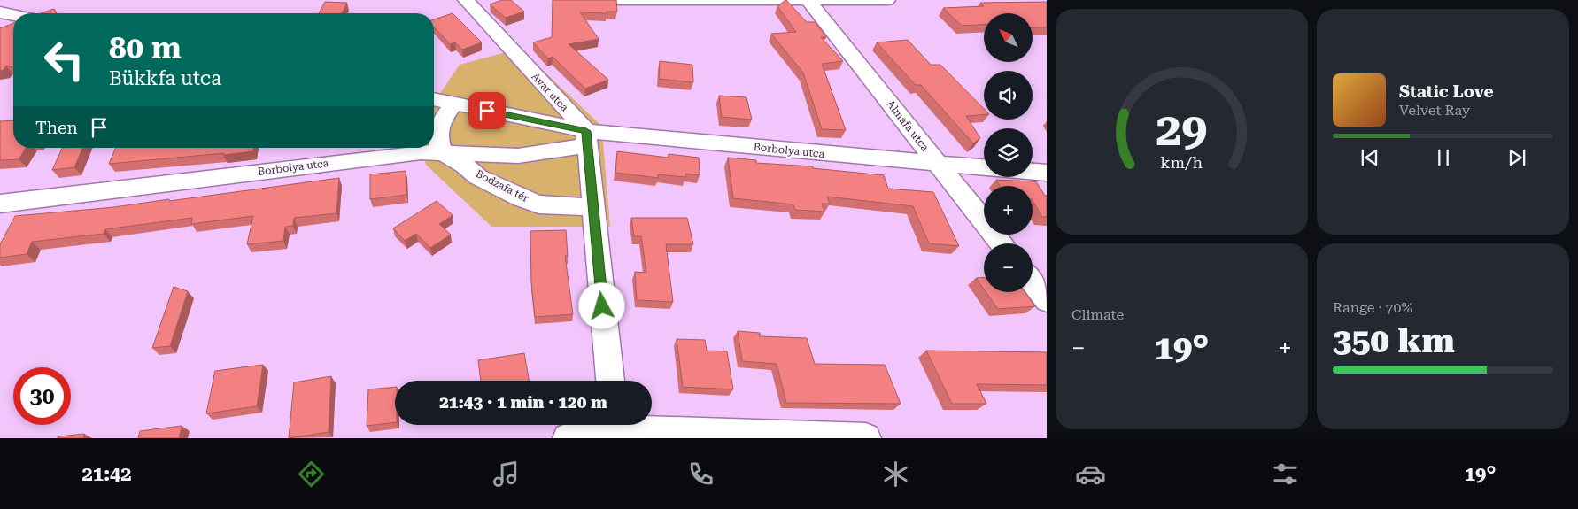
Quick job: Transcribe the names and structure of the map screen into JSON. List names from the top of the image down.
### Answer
{
  "streets": {
    "street": [
      "Avar utca",
      "Almafa utca",
      "Borbolya utca",
      "Bodzafa tér"
    ]
  },
  "crossings": [
    ["Avar utca", "Borbolya utca"],
    ["Almafa utca", "Borbolya utca"],
    ["Borbolya utca", "Bodzafa tér"]
  ],
  "north": "top left",
  "page": {
    "map_buttons": ["+", "−"],
    "turn": ["80 m", "Bükkfa utca"],
    "song": ["Static Love", "Velvet Ray"],
    "then": "Then",
    "tile": [
      "Climate",
      ["Range · 70%", "350 km"]
    ],
    "heat": ["−", "19°", "+"],
    "limit": "30",
    "trip": "21:43 · 1 min · 120 m",
    "tabs": ["21:42", "19°"],
    "gauge": ["29", "km/h"]
  }
}
